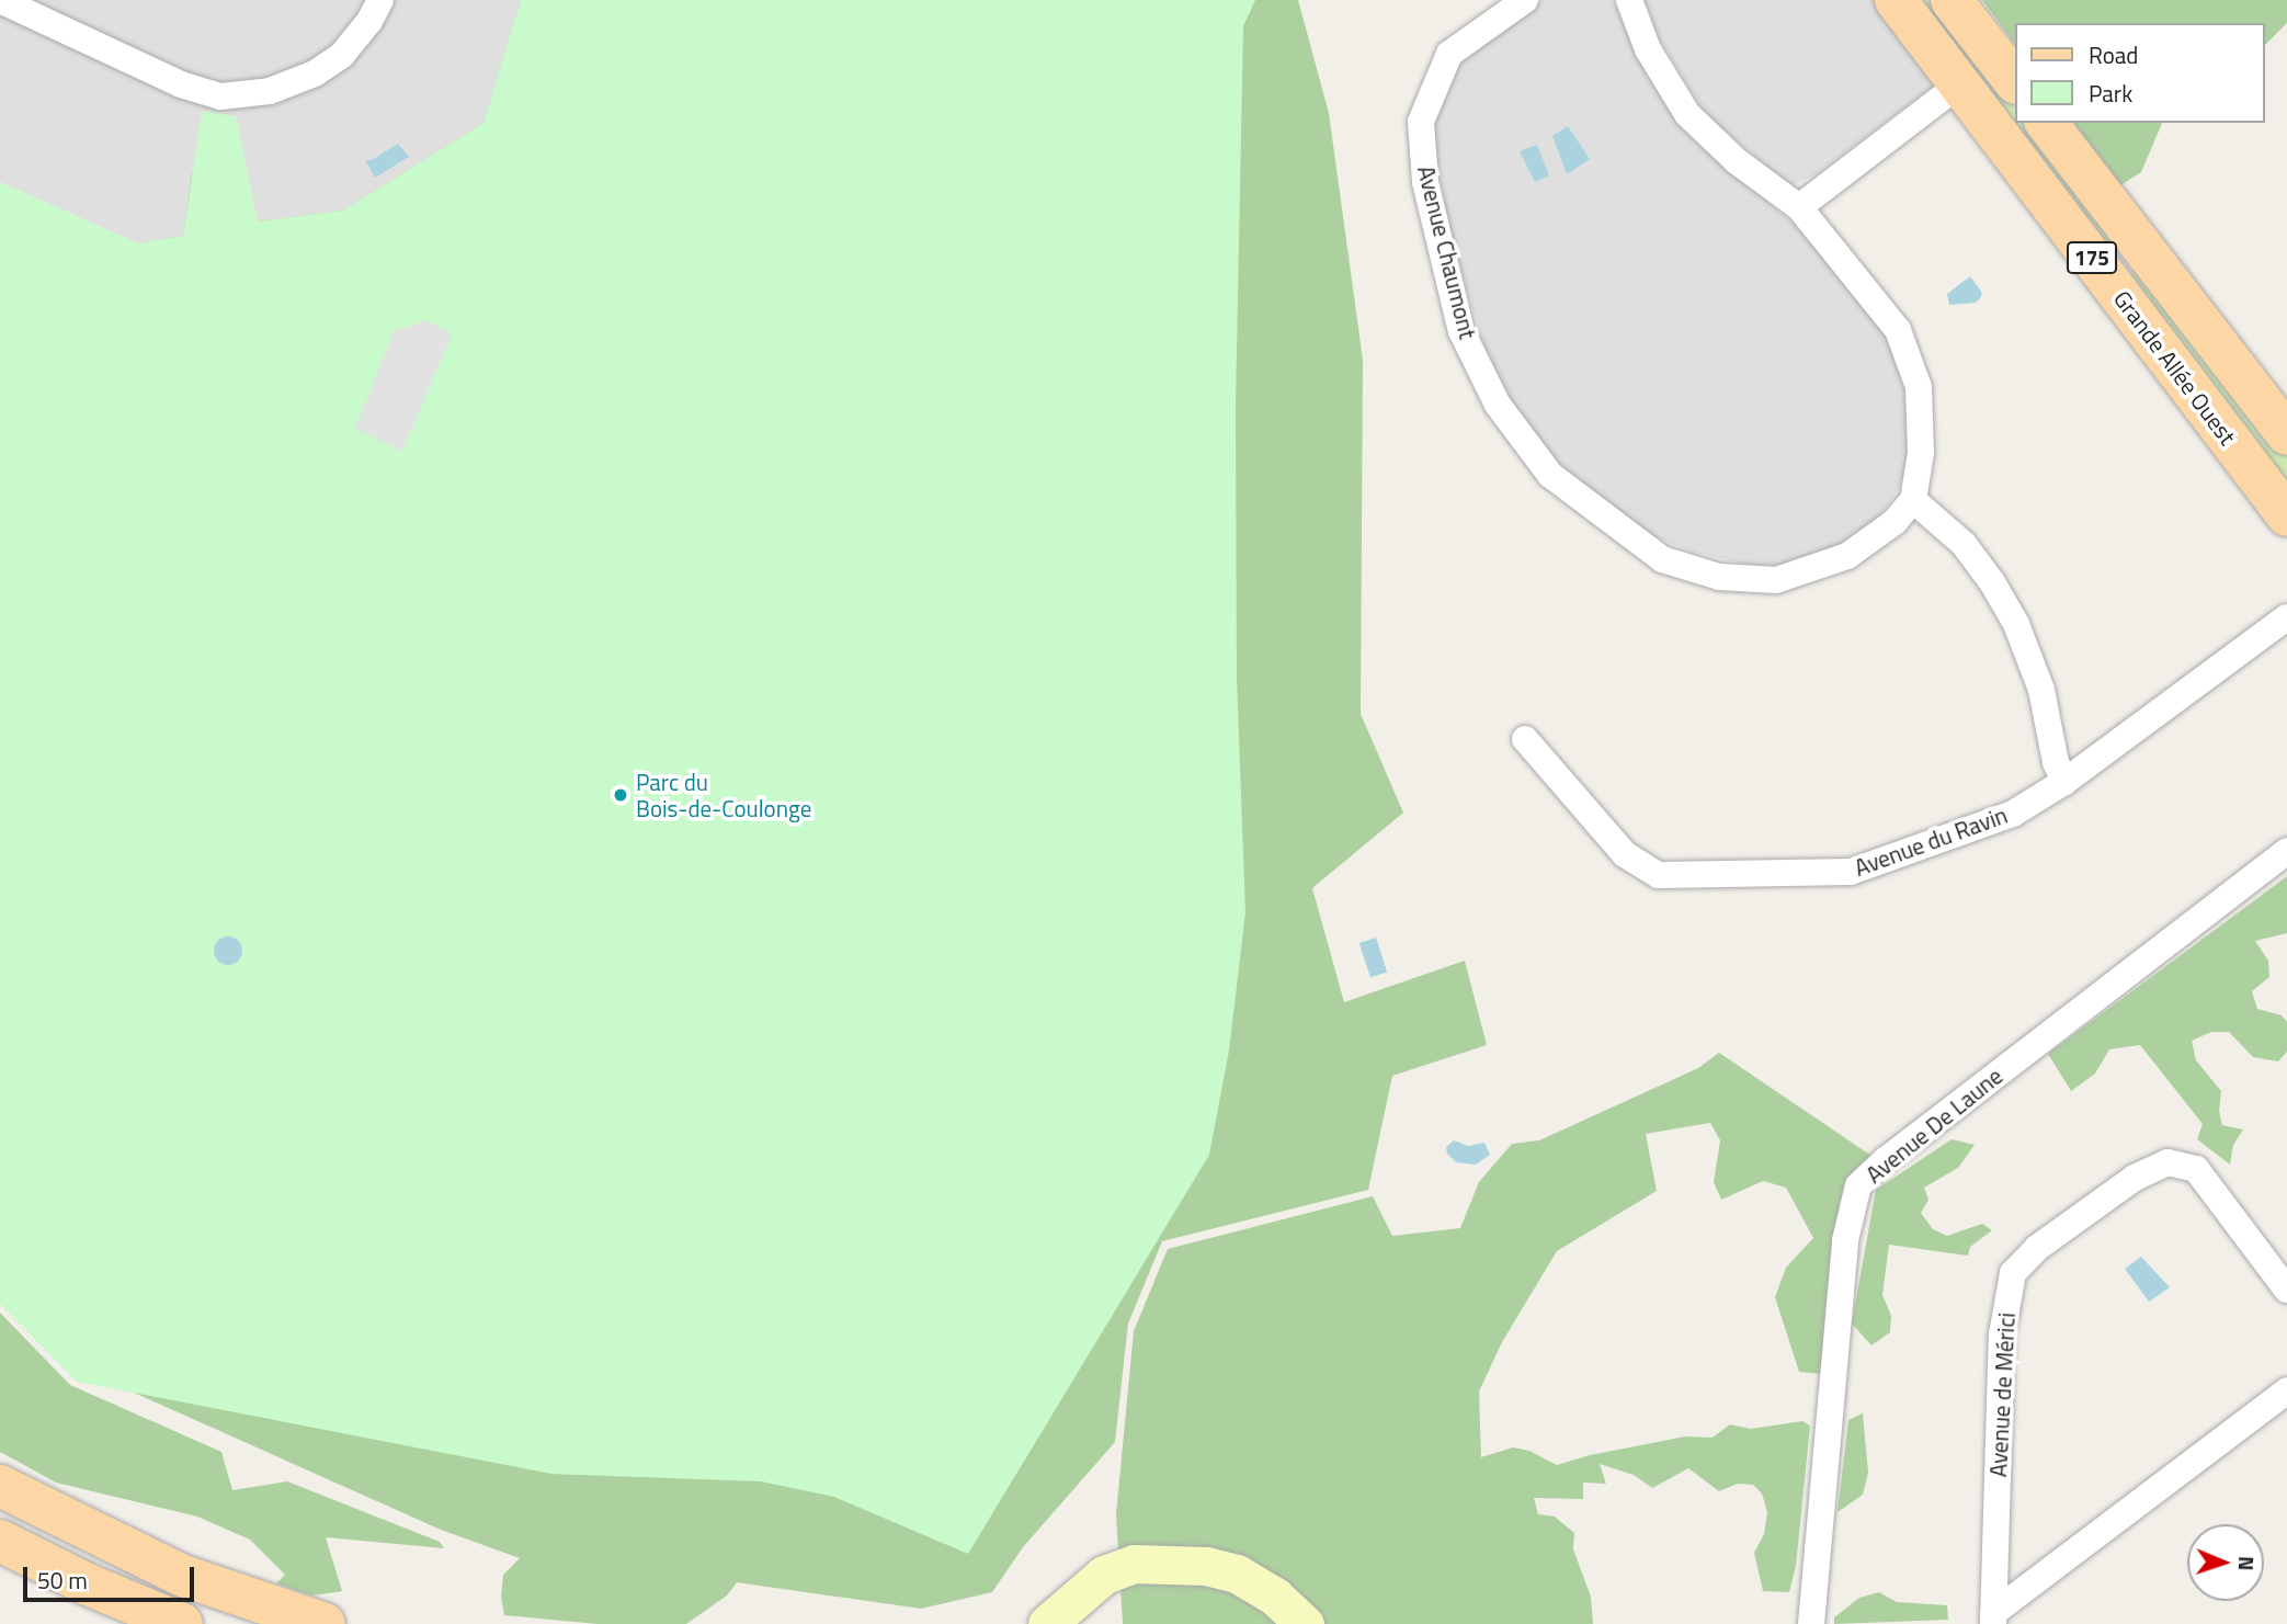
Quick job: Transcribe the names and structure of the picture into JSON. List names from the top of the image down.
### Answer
{
  "streets": {
    "main road": ["175", "Grande Allée Ouest"],
    "street": [
      "Avenue Chaumont",
      "Avenue du Ravin",
      "Avenue De Laune",
      "Avenue de Mérici"
    ]
  },
  "places": ["Parc du Bois-de-Coulonge"],
  "legend": ["Road", "Park"],
  "scale_bar": "50 m",
  "north": "right"
}
